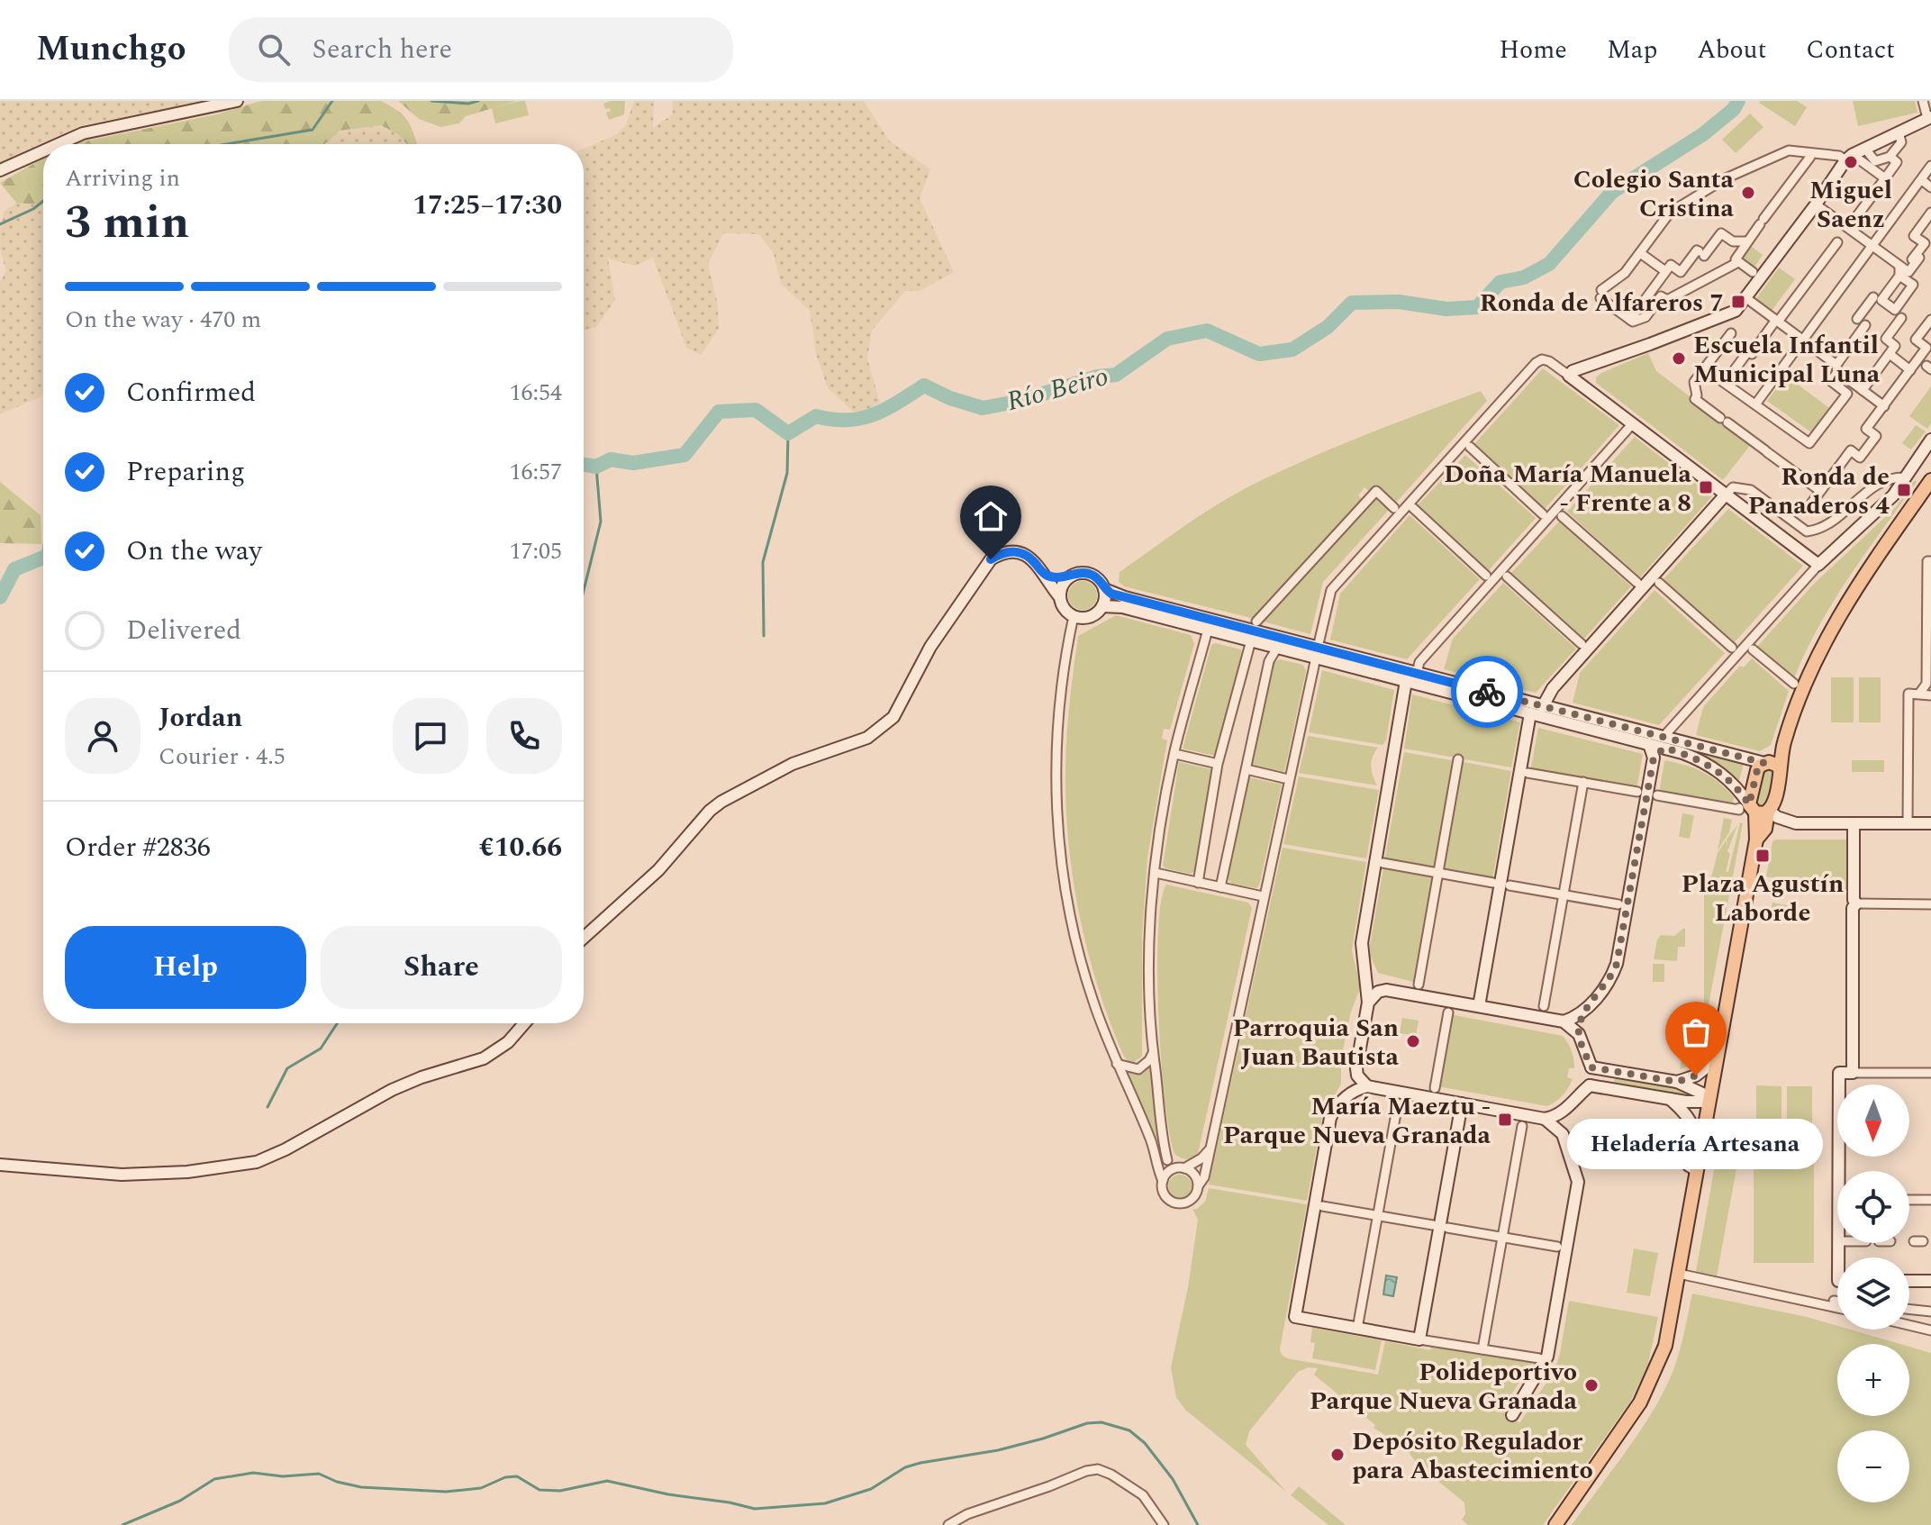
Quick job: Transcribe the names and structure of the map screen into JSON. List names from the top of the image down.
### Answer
{
  "water": ["Río Beiro"],
  "places": {
    "other": [
      "Miguel Saenz",
      "Colegio Santa Cristina",
      "Escuela Infantil Municipal Luna",
      "Parroquia San Juan Bautista",
      "Heladería Artesana",
      "Polideportivo Parque Nueva Granada",
      "Depósito Regulador para Abastecimiento"
    ],
    "transit": [
      "Ronda de Alfareros 7",
      "Doña María Manuela - Frente a 8",
      "Ronda de Panaderos 4",
      "Plaza Agustín Laborde",
      "María Maeztu - Parque Nueva Granada"
    ]
  },
  "north": "bottom",
  "page": {
    "header": "Munchgo",
    "search": "Search here",
    "nav": [
      "Home",
      "Map",
      "About",
      "Contact"
    ],
    "heading": ["3 min", "Arriving in", "17:25–17:30"],
    "panel": [
      "Jordan",
      "Courier · 4.5",
      "Order #2836",
      "€10.66"
    ],
    "bar": "On the way · 470 m",
    "list": [
      ["Confirmed", "16:54"],
      ["Preparing", "16:57"],
      ["On the way", "17:05"],
      "Delivered"
    ],
    "buttons": ["Help", "Share"],
    "map_buttons": ["+", "−"],
    "bubble": "Heladería Artesana"
  }
}
